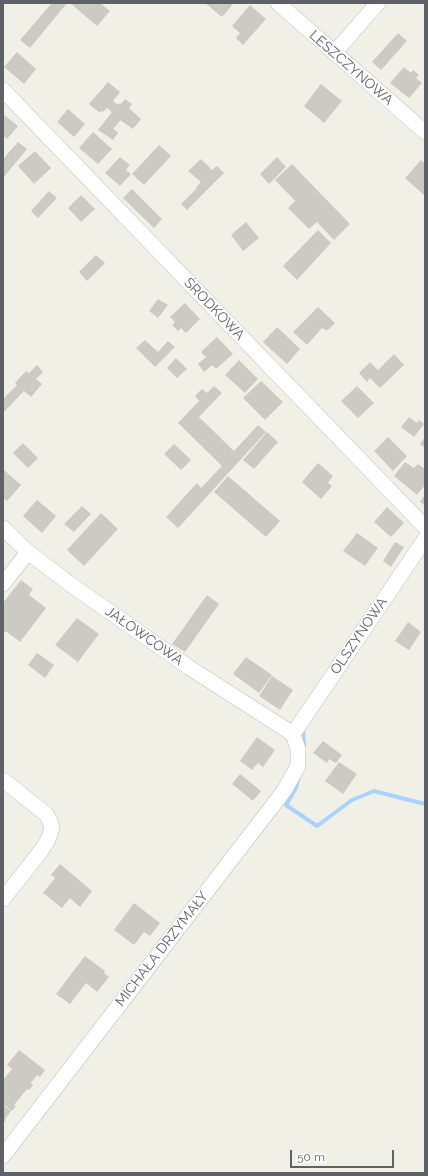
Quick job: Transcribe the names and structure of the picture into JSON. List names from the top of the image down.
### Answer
{
  "streets": {
    "street": [
      "LESZCZYNOWA",
      "ŚRODKOWA",
      "JAŁOWCOWA",
      "OLSZYNOWA",
      "MICHAŁA DRZYMAŁY"
    ]
  },
  "crossings": [
    ["JAŁOWCOWA", "OLSZYNOWA"],
    ["JAŁOWCOWA", "MICHAŁA DRZYMAŁY"],
    ["OLSZYNOWA", "MICHAŁA DRZYMAŁY"]
  ],
  "scale_bar": "50 m"
}
